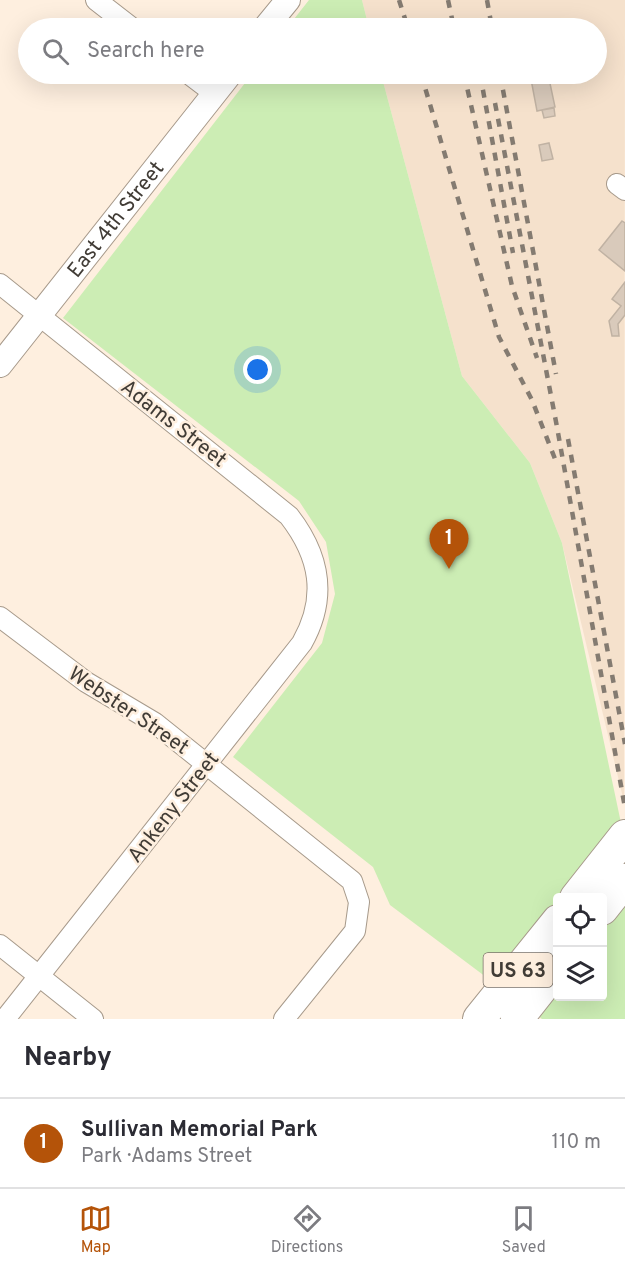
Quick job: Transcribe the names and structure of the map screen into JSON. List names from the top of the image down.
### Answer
{
  "streets": {
    "highway": ["US 63"],
    "street": [
      "East 4th Street",
      "Adams Street",
      "Webster Street",
      "Ankeny Street"
    ]
  },
  "crossings": [
    ["East 4th Street", "Adams Street"],
    ["Adams Street", "Ankeny Street"],
    ["Webster Street", "Ankeny Street"]
  ],
  "page": {
    "search": "Search here",
    "pins": "1",
    "heading": "Nearby",
    "list": [
      {
        "mark": "1",
        "name": "Sullivan Memorial Park",
        "note": "Park · Adams Street",
        "value": "110 m"
      }
    ],
    "nav": ["Map", "Directions", "Saved"]
  }
}
